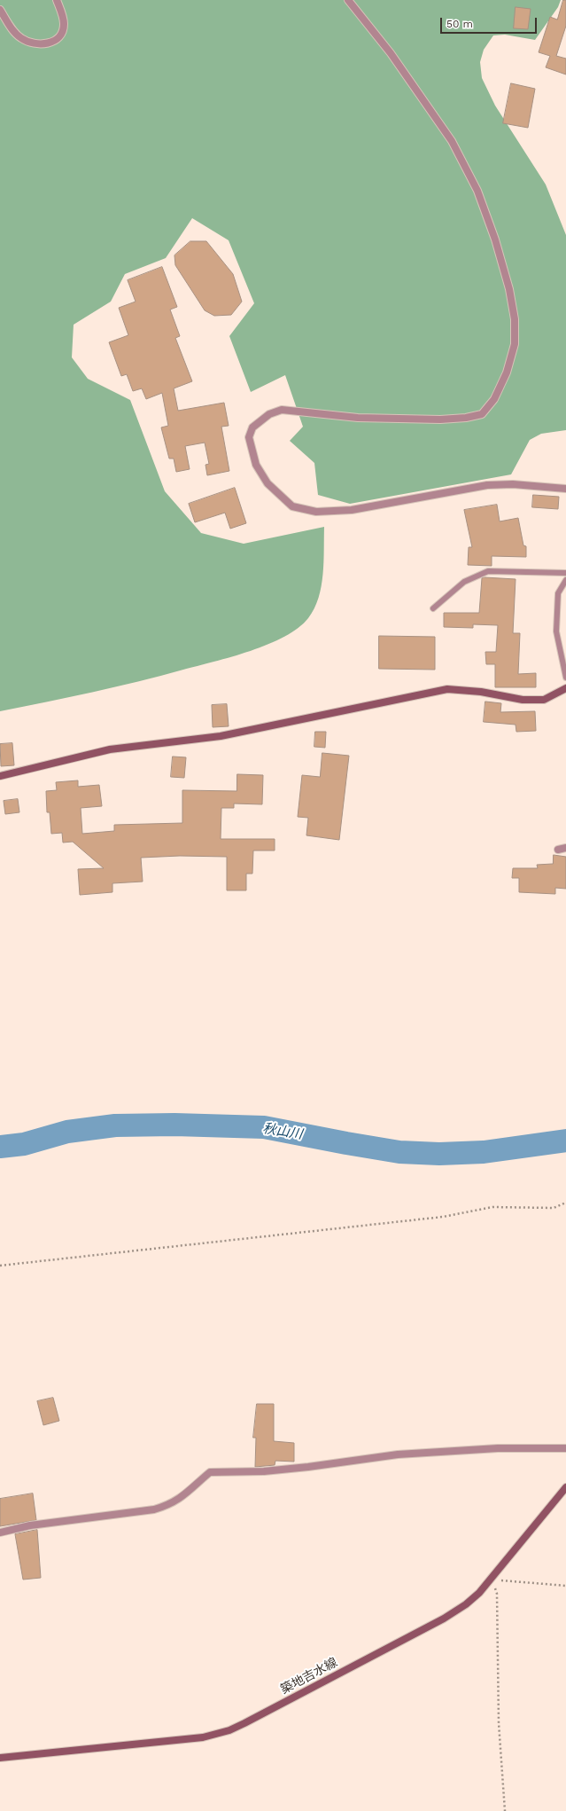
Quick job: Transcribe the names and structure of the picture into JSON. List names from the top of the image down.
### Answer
{
  "streets": {
    "main road": ["築地吉水線"]
  },
  "water": ["秋山川"],
  "scale_bar": "50 m"
}
